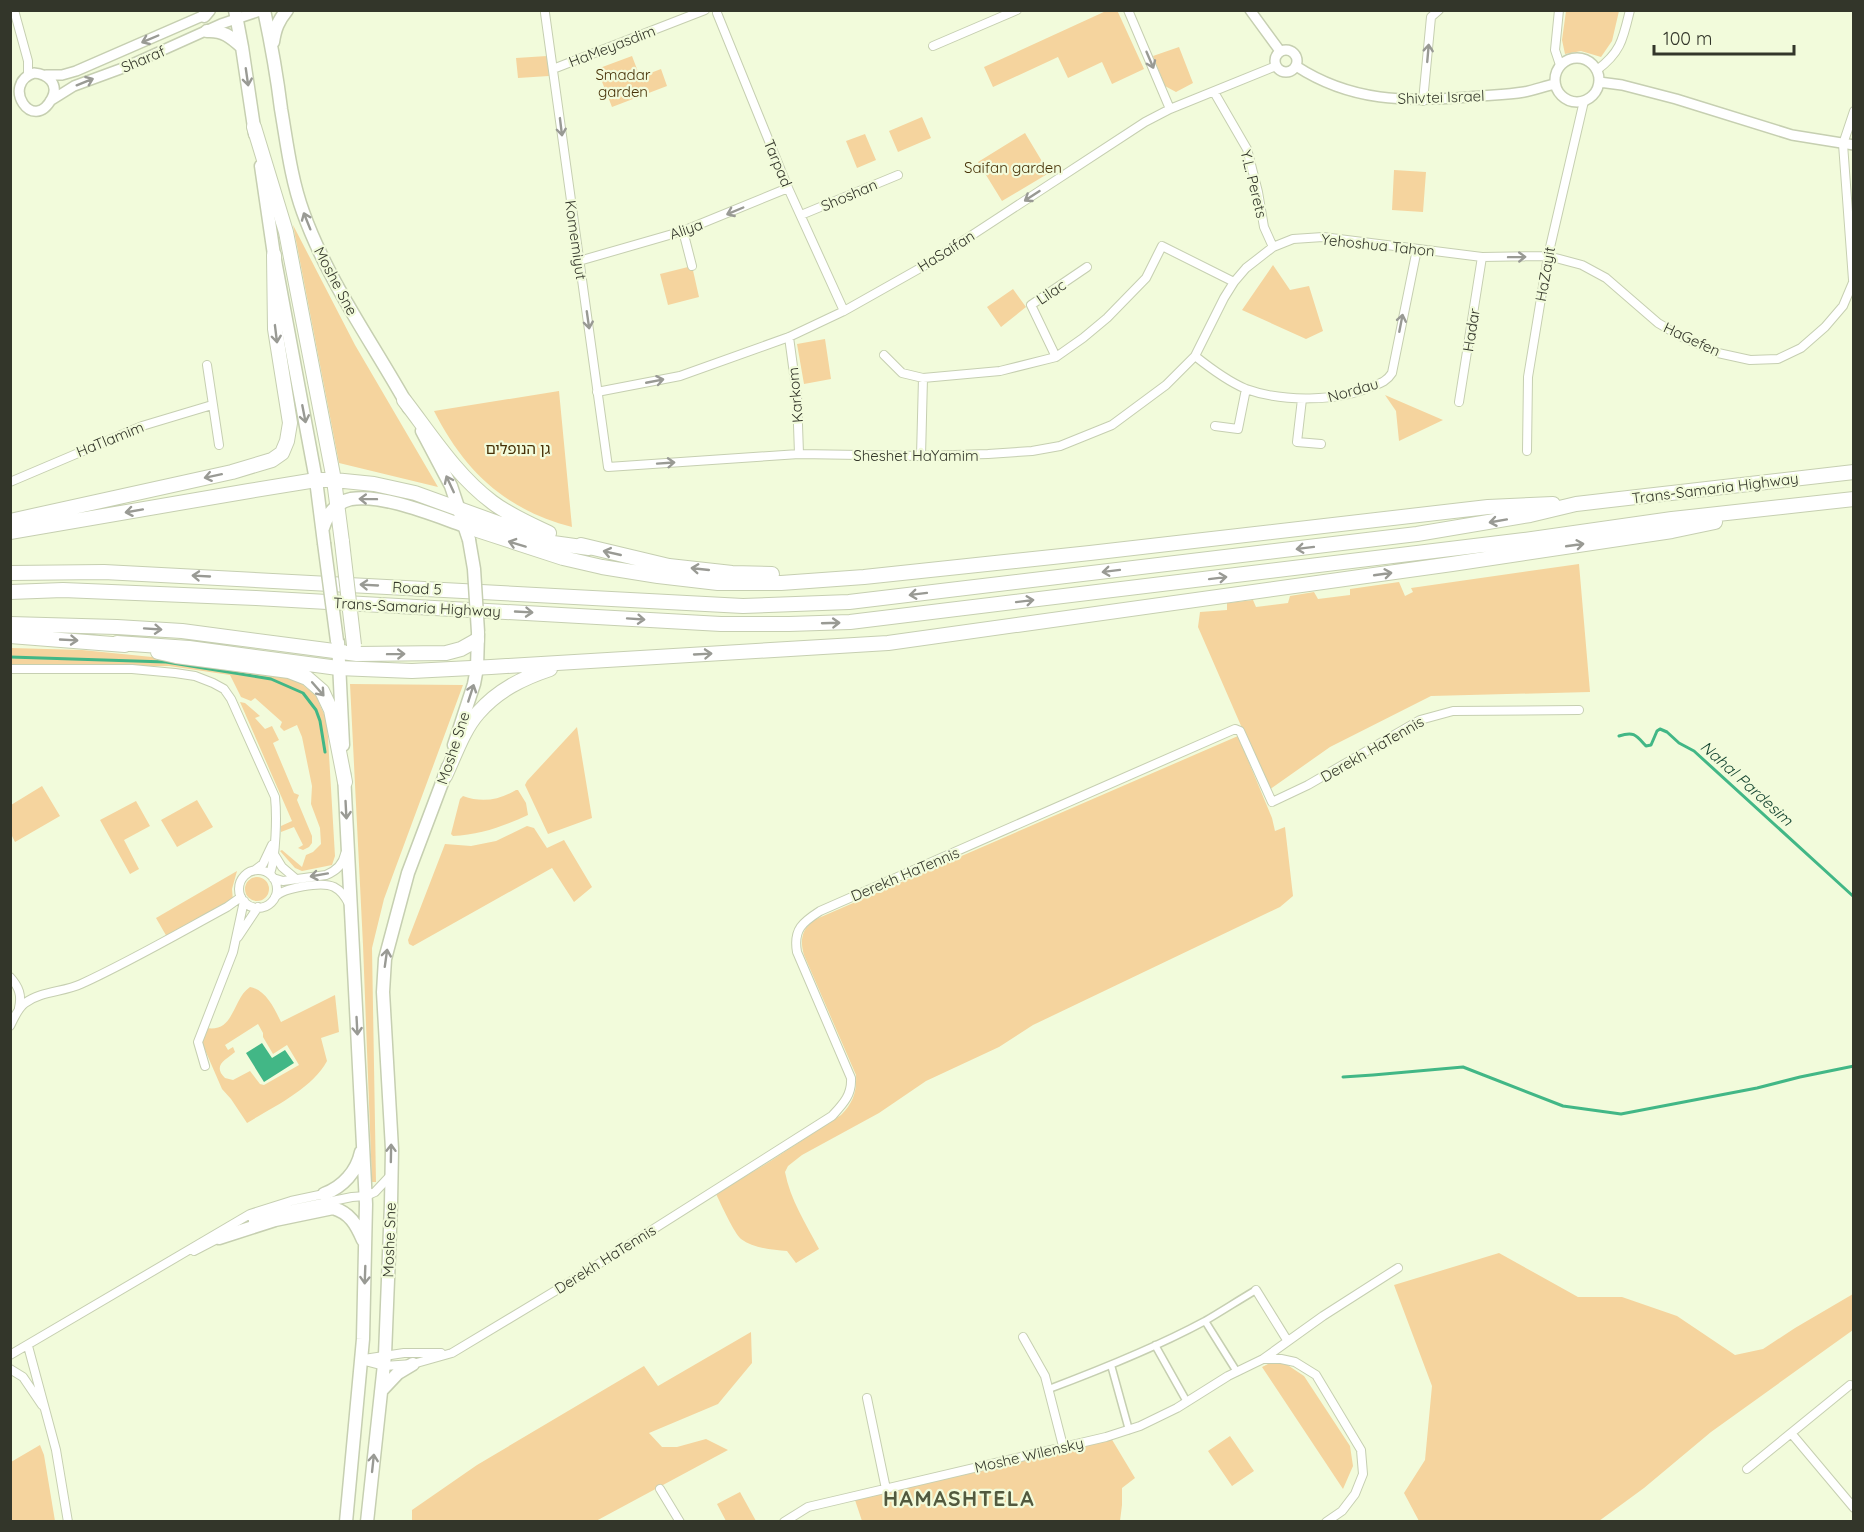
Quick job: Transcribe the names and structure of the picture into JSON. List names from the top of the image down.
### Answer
{
  "streets": {
    "highway": ["Trans-Samaria Highway"],
    "main road": ["Moshe Sne"],
    "street": [
      "HaMeyasdim",
      "Sharaf",
      "Shivtei Israel",
      "Tarpad",
      "Y.L. Perets",
      "Shoshan",
      "Aliya",
      "Komemiyut",
      "Yehoshua Tahon",
      "HaSaifan",
      "HaZayit",
      "Lilac",
      "Hadar",
      "HaGefen",
      "Nordau",
      "Karkom",
      "HaTlamim",
      "Sheshet HaYamim",
      "Derekh HaTennis",
      "Moshe Wilensky"
    ]
  },
  "crossings": [
    ["HaMeyasdim", "Komemiyut"],
    ["Sharaf", "Moshe Sne"],
    ["Shivtei Israel", "HaSaifan"],
    ["Shivtei Israel", "HaZayit"],
    ["Tarpad", "Shoshan"],
    ["Tarpad", "Aliya"],
    ["Tarpad", "HaSaifan"],
    ["Y.L. Perets", "Yehoshua Tahon"],
    ["Y.L. Perets", "HaSaifan"],
    ["Y.L. Perets", "Nordau"],
    ["Y.L. Perets", "Sheshet HaYamim"],
    ["Aliya", "Komemiyut"],
    ["Komemiyut", "HaSaifan"],
    ["Komemiyut", "Sheshet HaYamim"],
    ["Yehoshua Tahon", "HaZayit"],
    ["Yehoshua Tahon", "Hadar"],
    ["Yehoshua Tahon", "HaGefen"],
    ["Yehoshua Tahon", "Nordau"],
    ["Yehoshua Tahon", "Sheshet HaYamim"],
    ["HaSaifan", "Karkom"],
    ["HaZayit", "HaGefen"],
    ["Moshe Sne", "Derekh HaTennis"],
    ["Nordau", "Sheshet HaYamim"],
    ["Karkom", "Sheshet HaYamim"]
  ],
  "one_way": ["Aliya", "Komemiyut", "Nordau"],
  "districts": ["HAMASHTELA"],
  "water": ["Nahal Pardesim"],
  "parks": ["Smadar garden", "Saifan garden", "גן הנופלים"],
  "scale_bar": "100 m"
}
